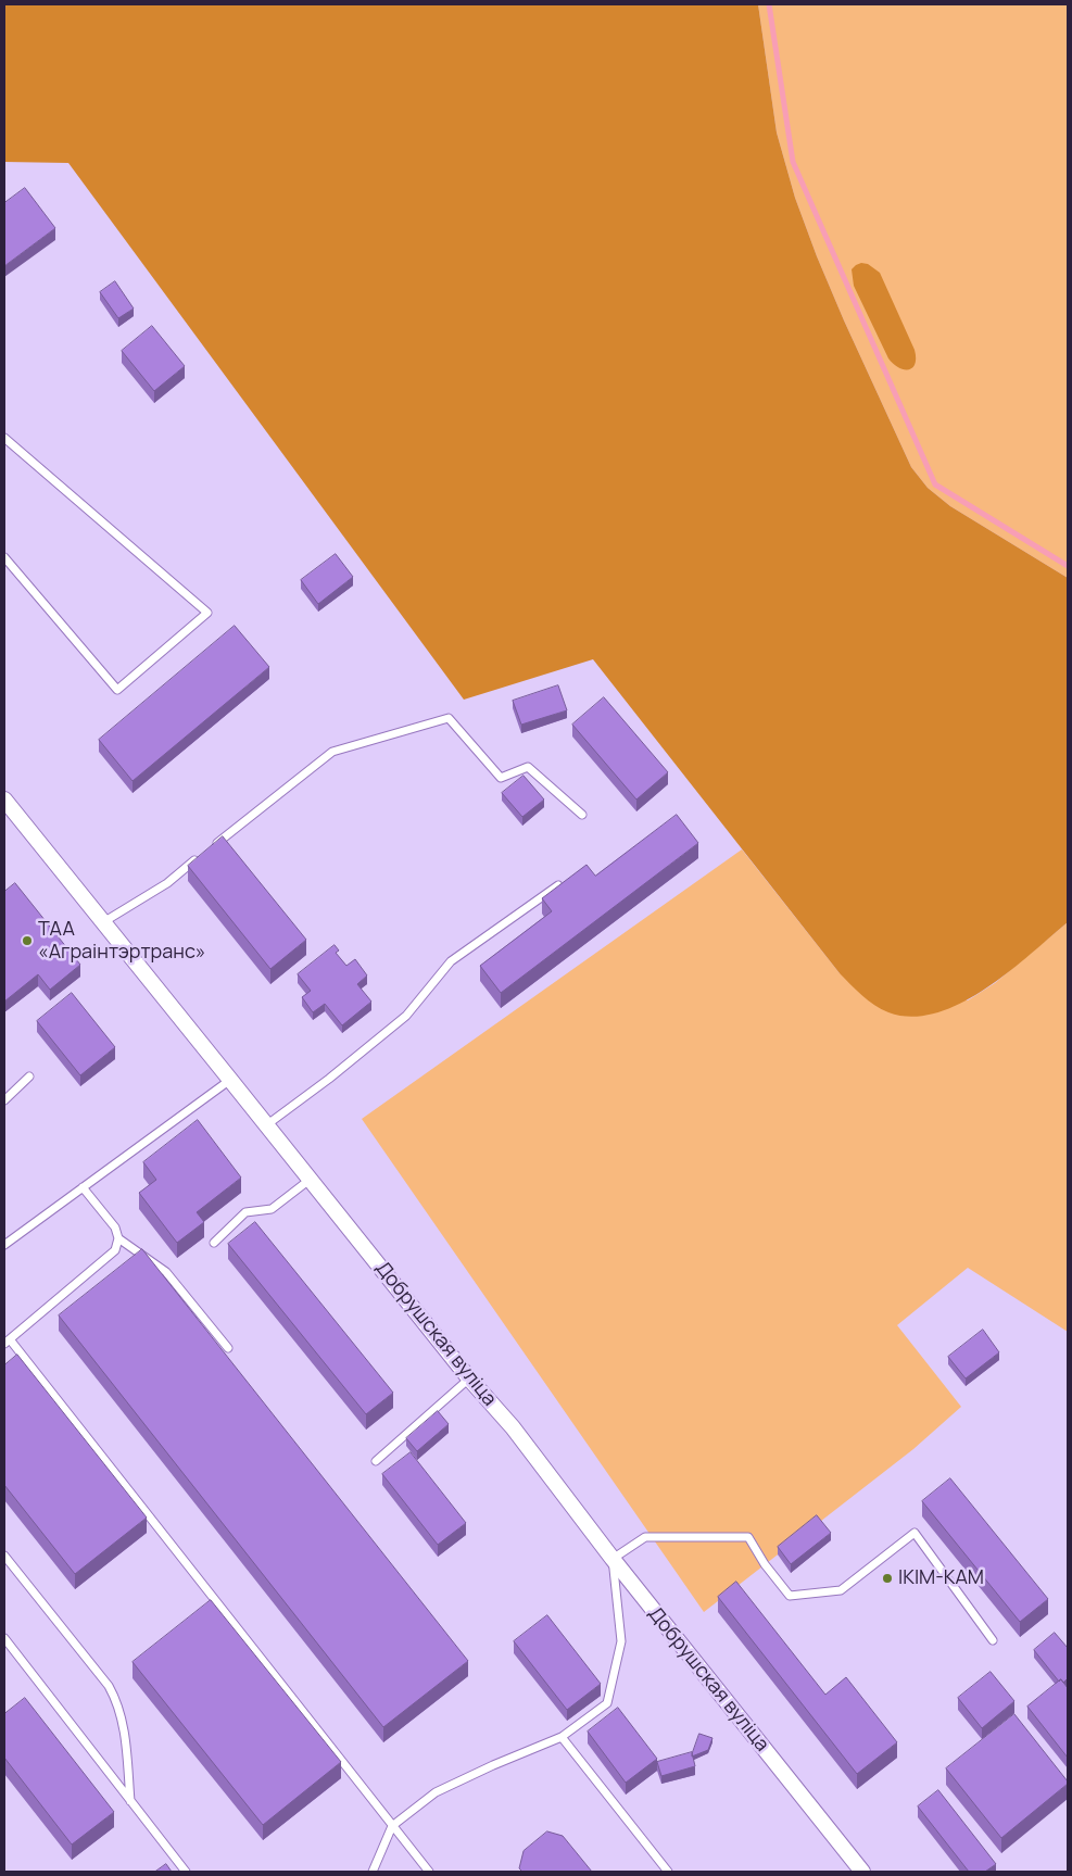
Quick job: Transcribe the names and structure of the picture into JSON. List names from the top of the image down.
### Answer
{
  "streets": {
    "street": ["Добрушская вуліца"]
  },
  "places": ["ТАА «Аграінтэртранс»", "ІКІМ-КАМ"]
}
